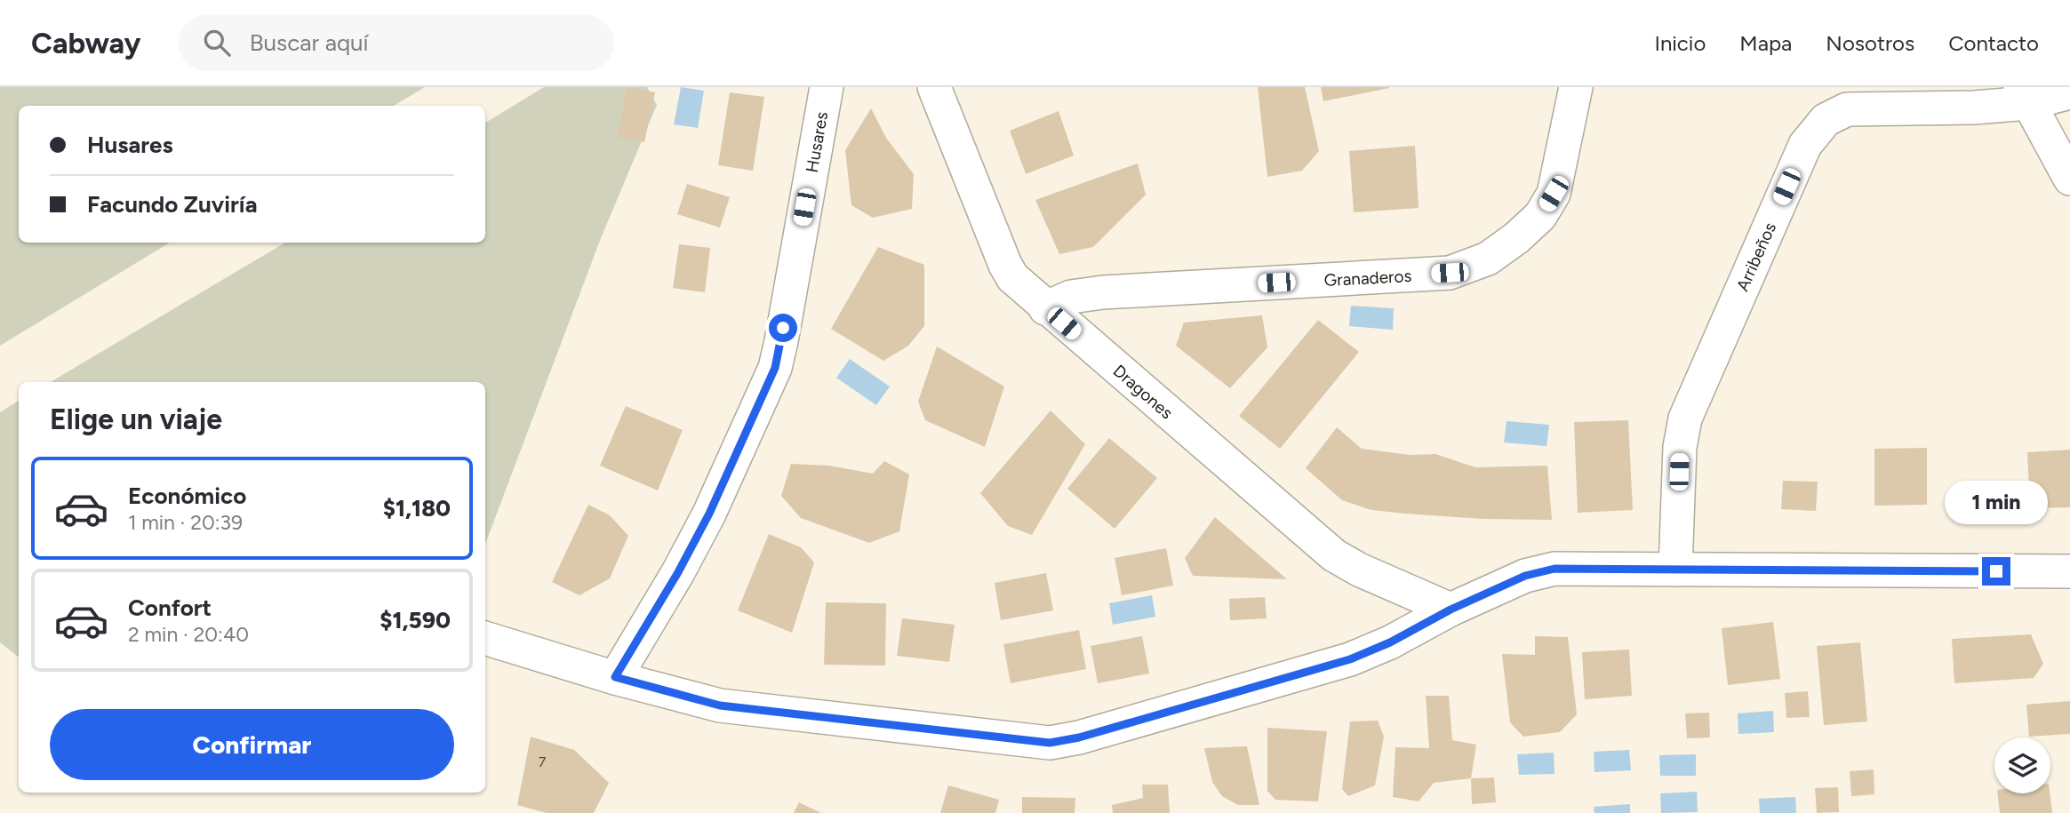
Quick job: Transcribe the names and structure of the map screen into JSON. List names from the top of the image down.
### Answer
{
  "streets": {
    "street": [
      "Husares",
      "Arribeños",
      "Granaderos",
      "Dragones"
    ]
  },
  "crossings": [
    ["Granaderos", "Dragones"]
  ],
  "house_numbers": ["7"],
  "page": {
    "header": "Cabway",
    "search": "Buscar aquí",
    "nav": [
      "Inicio",
      "Mapa",
      "Nosotros",
      "Contacto"
    ],
    "banner": ["Husares", "Facundo Zuviría"],
    "heading": "Elige un viaje",
    "list": [
      {
        "name": "Económico",
        "note": "1 min · 20:39",
        "value": "$1,180"
      },
      {
        "name": "Confort",
        "note": "2 min · 20:40",
        "value": "$1,590"
      }
    ],
    "bubble": "1 min",
    "buttons": "Confirmar"
  }
}
